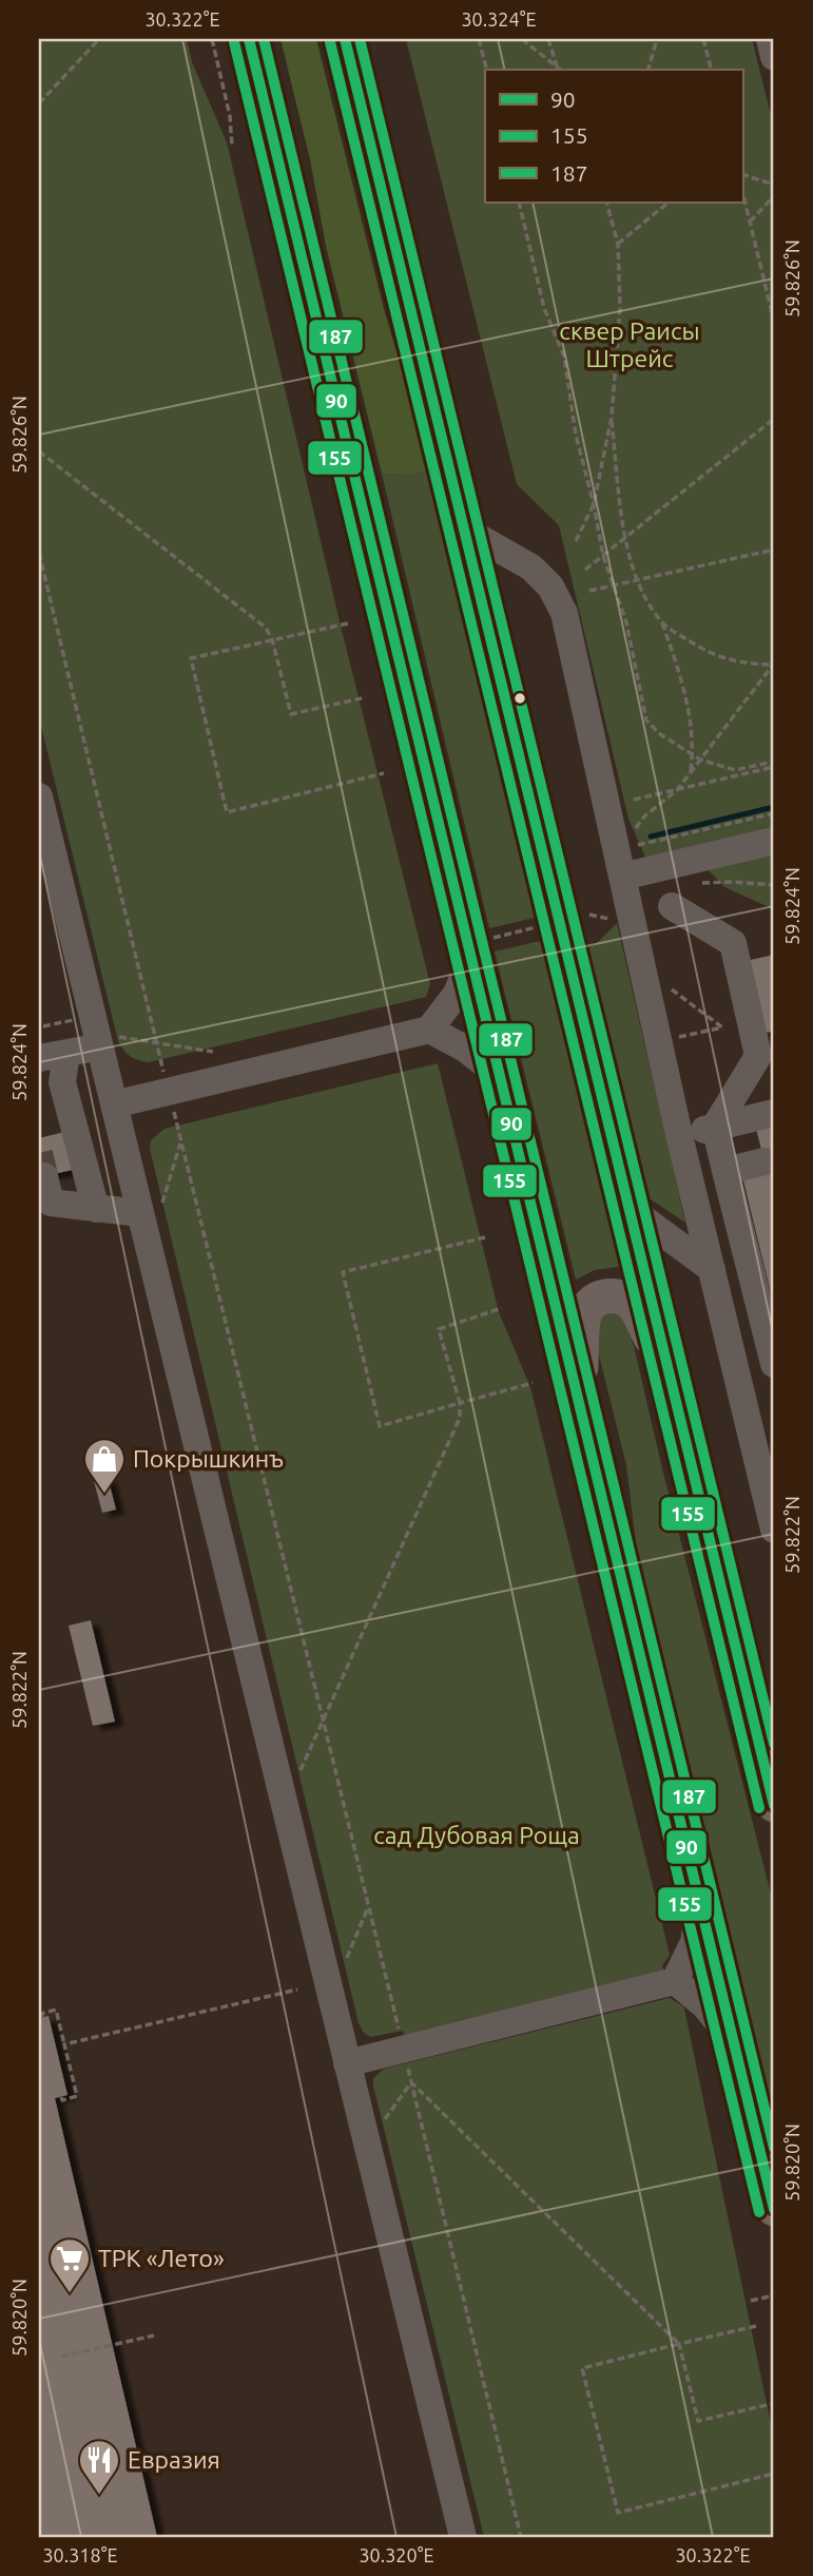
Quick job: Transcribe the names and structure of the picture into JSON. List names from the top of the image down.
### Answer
{
  "parks": ["сквер Раисы Штрейс", "сад Дубовая Роща"],
  "places": {
    "shop": ["Покрышкинъ"],
    "supermarket": ["ТРК «Лето»"],
    "restaurant": ["Евразия"]
  },
  "lines": ["transit line 90", "transit line 187", "transit line 155"],
  "legend": ["90", "155", "187"],
  "coordinates": [
    "30.322°E",
    "30.324°E",
    "59.826°N",
    "59.824°N",
    "59.822°N",
    "59.820°N",
    "30.318°E",
    "30.320°E"
  ]
}
